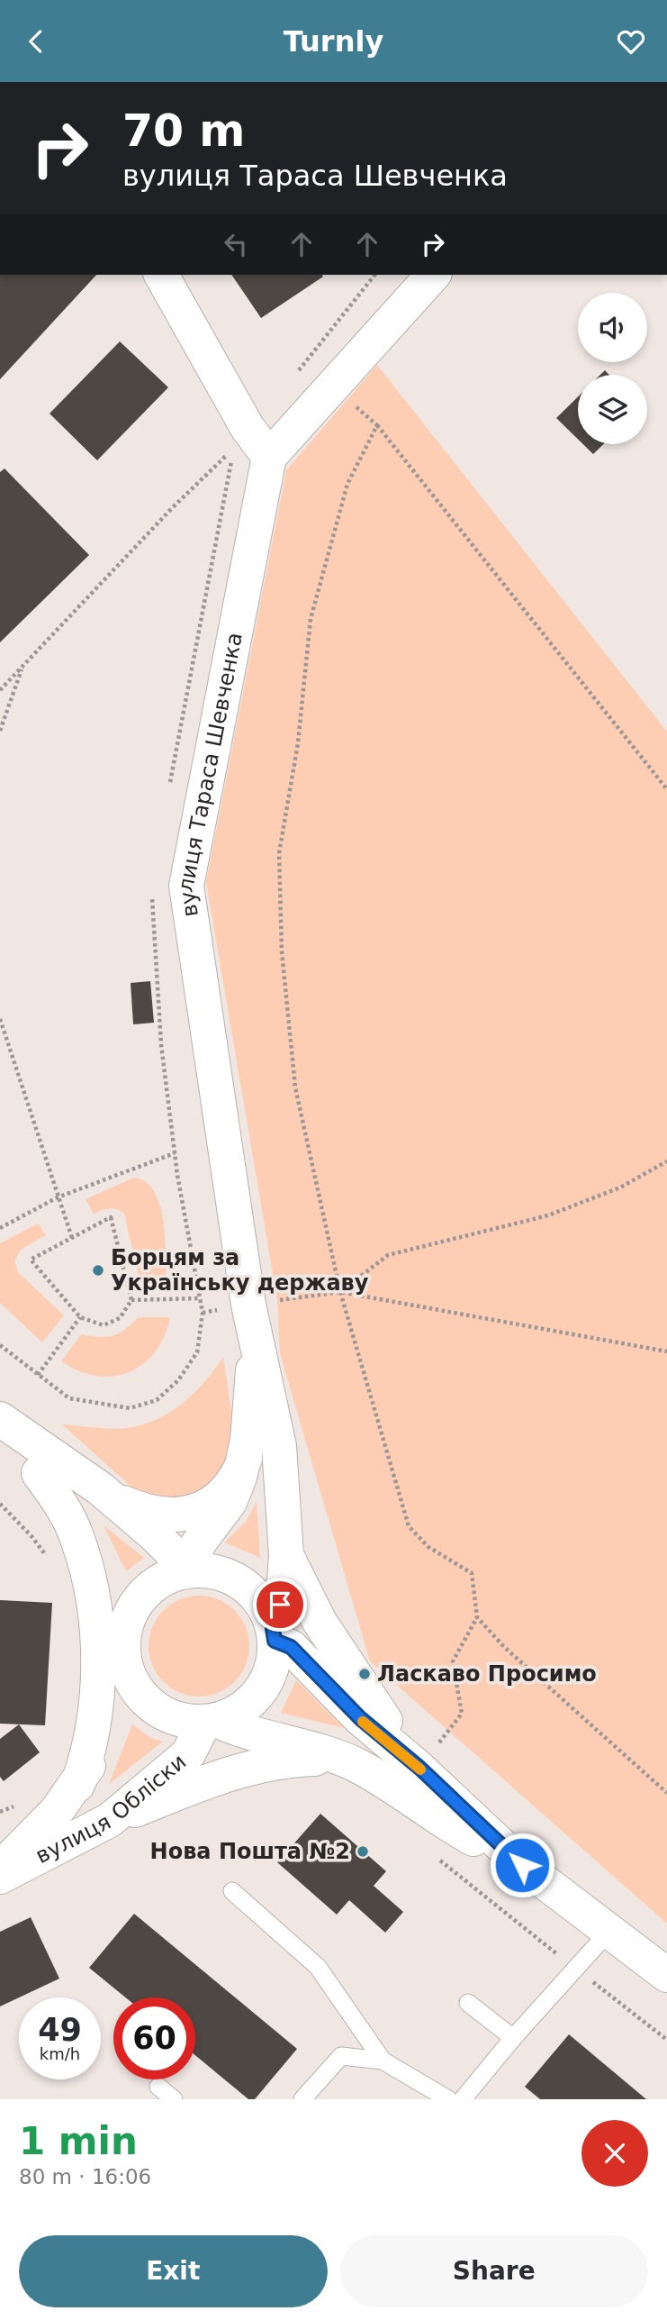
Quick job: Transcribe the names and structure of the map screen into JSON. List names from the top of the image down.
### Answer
{
  "streets": {
    "main road": ["вулиця Тараса Шевченка", "вулиця Обліски"]
  },
  "crossings": [
    ["вулиця Тараса Шевченка", "вулиця Обліски"]
  ],
  "places": ["Борцям за Українську державу", "Ласкаво Просимо", "Нова Пошта №2"],
  "page": {
    "header": "Turnly",
    "turn": ["70 m", "вулиця Тараса Шевченка"],
    "speed": "49 km/h",
    "limit": "60",
    "heading": ["1 min", "80 m · 16:06"],
    "buttons": ["Exit", "Share"]
  }
}
